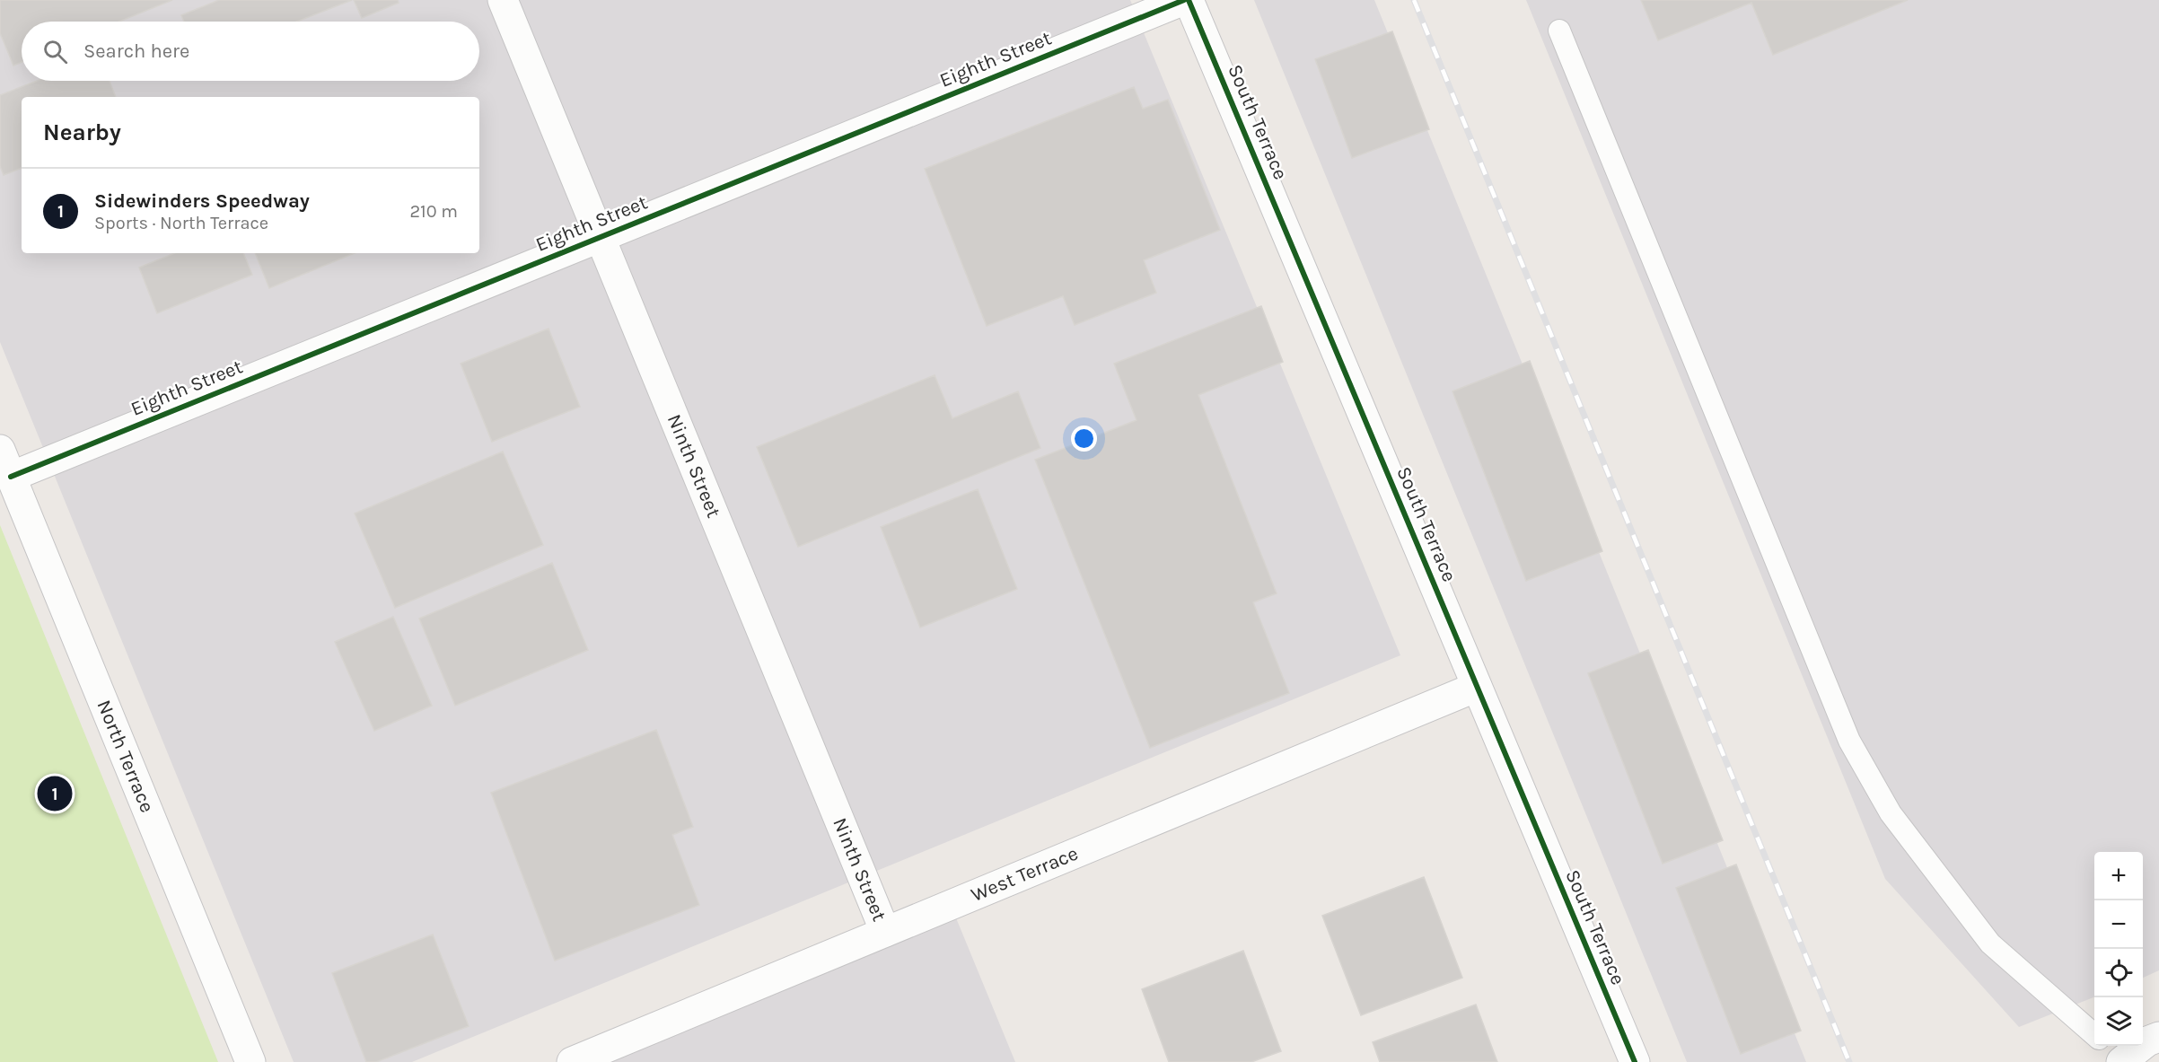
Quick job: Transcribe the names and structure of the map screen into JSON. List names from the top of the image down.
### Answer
{
  "streets": {
    "street": [
      "Eighth Street",
      "South Terrace",
      "Ninth Street",
      "North Terrace",
      "West Terrace"
    ]
  },
  "crossings": [
    ["Eighth Street", "Ninth Street"],
    ["Eighth Street", "North Terrace"],
    ["South Terrace", "West Terrace"],
    ["Ninth Street", "West Terrace"]
  ],
  "page": {
    "search": "Search here",
    "heading": "Nearby",
    "list": [
      {
        "mark": "1",
        "name": "Sidewinders Speedway",
        "note": "Sports · North Terrace",
        "value": "210 m"
      }
    ],
    "pins": "1",
    "map_buttons": ["+", "−"]
  }
}
